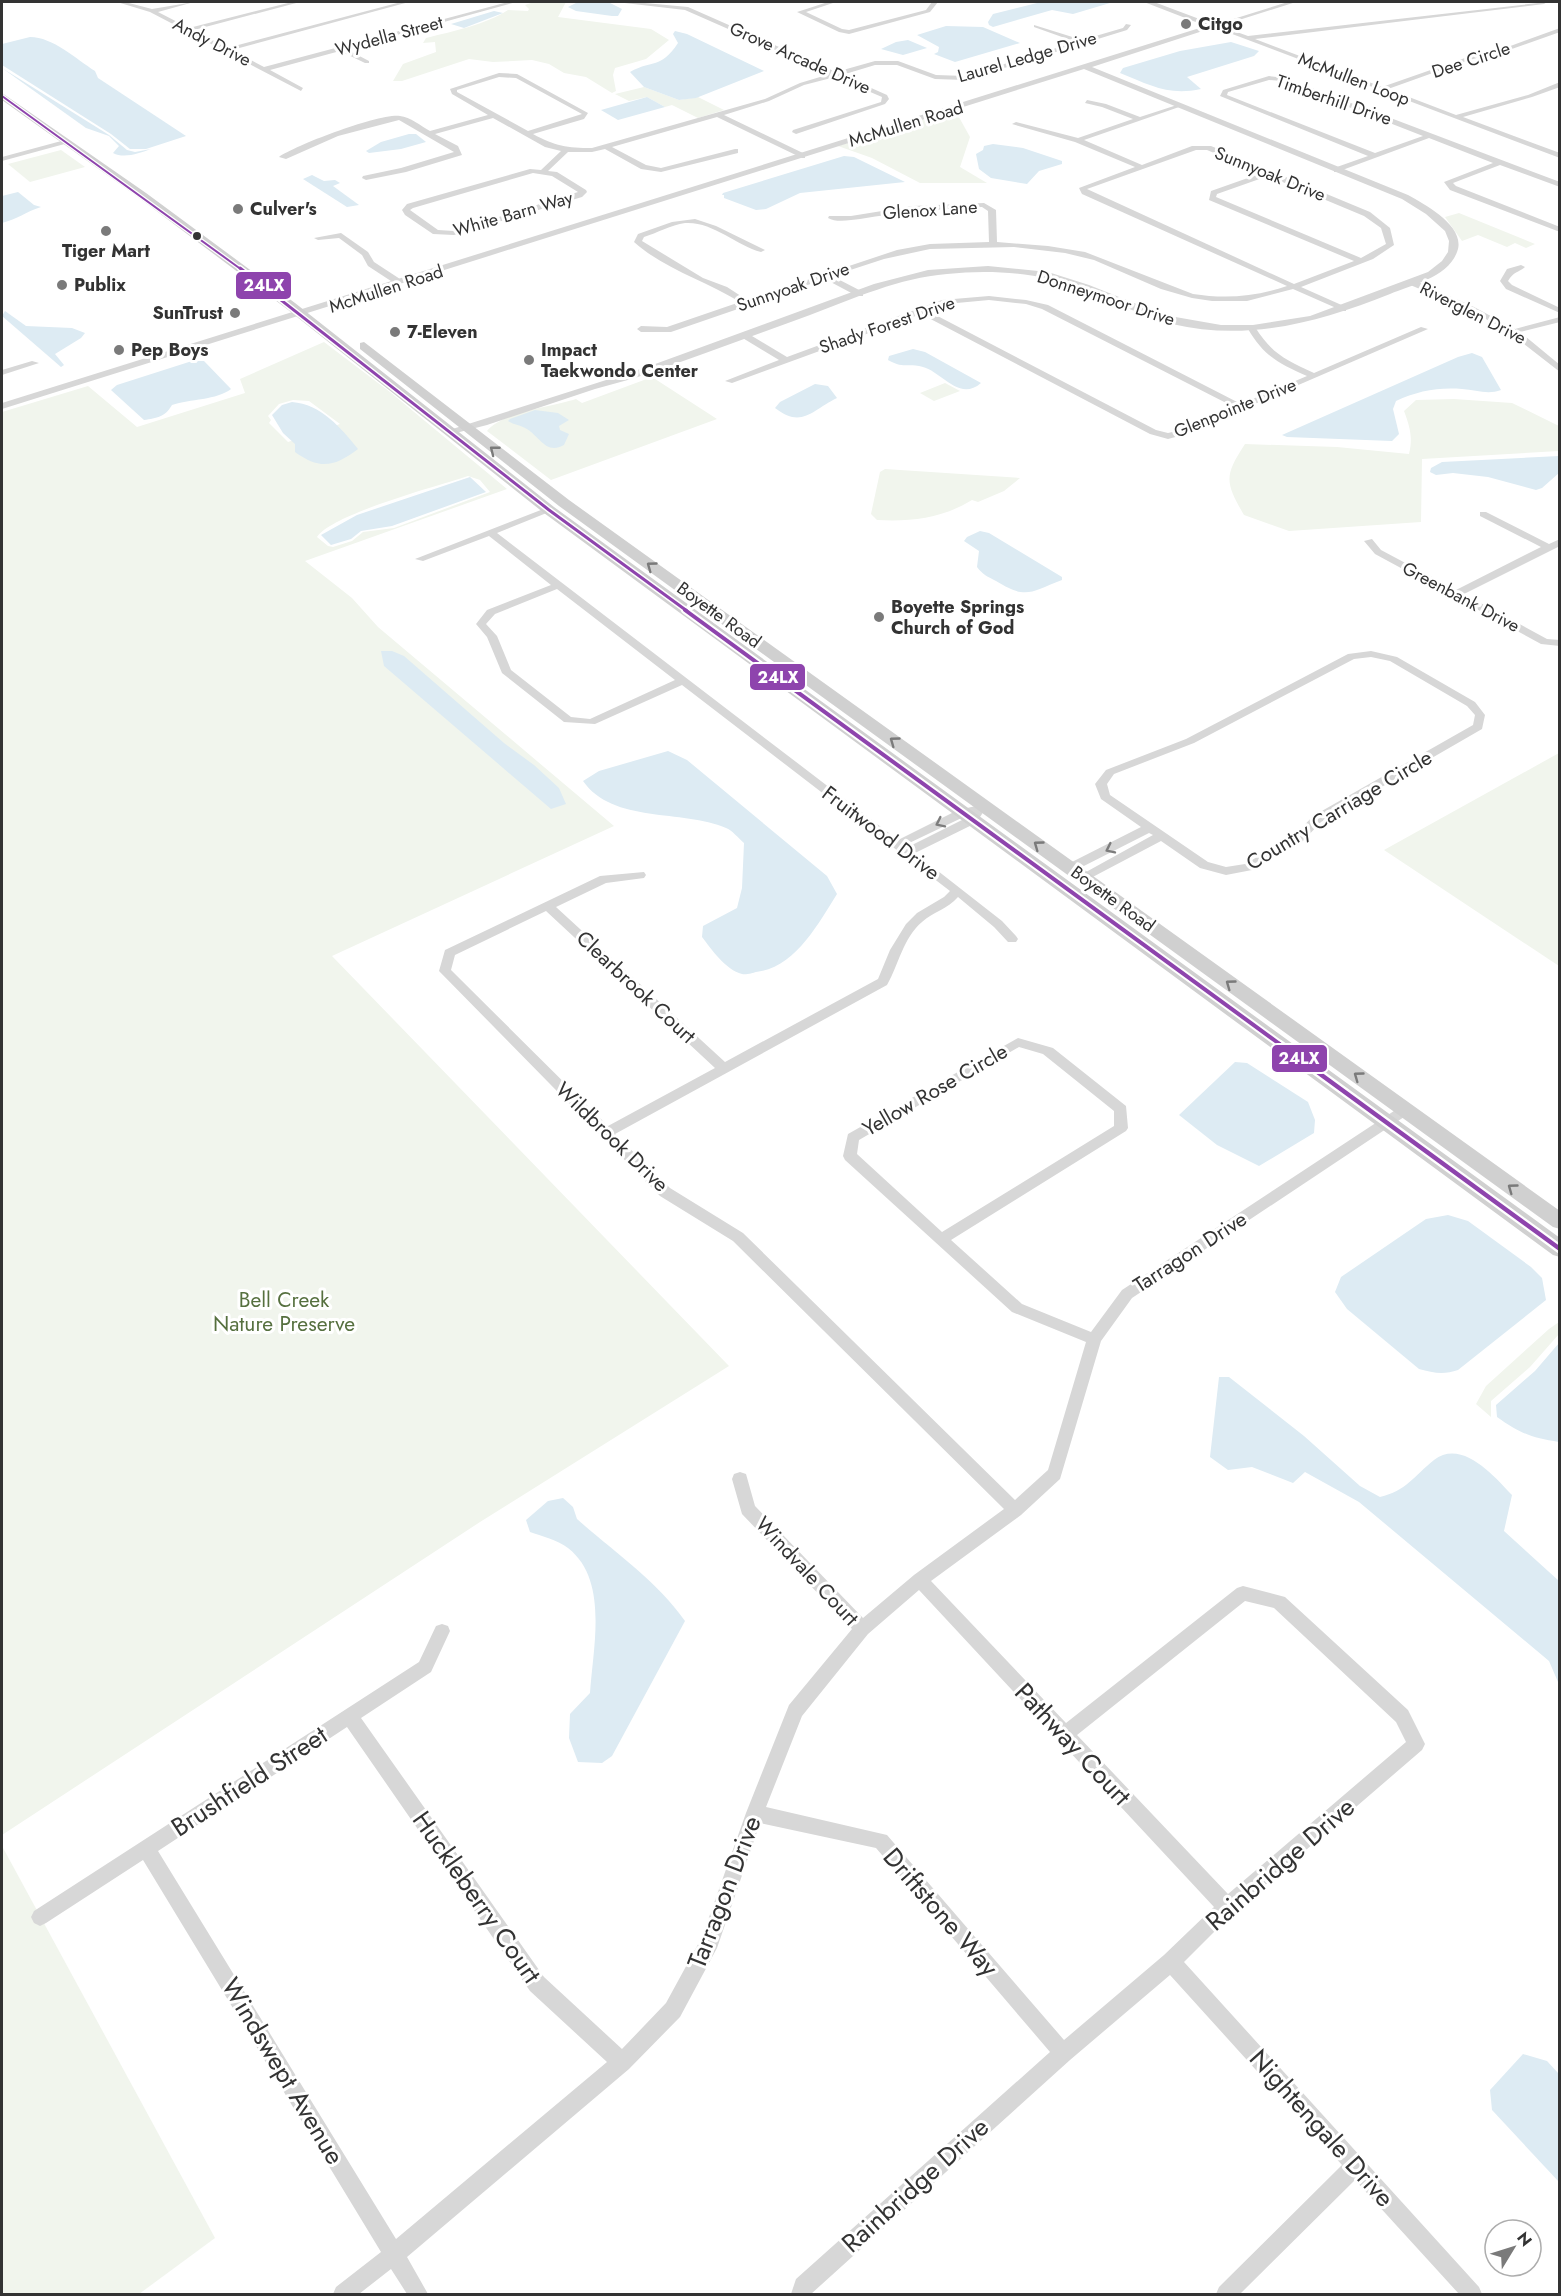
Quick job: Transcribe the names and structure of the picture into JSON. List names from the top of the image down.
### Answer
{
  "streets": {
    "main road": ["Boyette Road"],
    "street": [
      "Wydella Street",
      "Andy Drive",
      "Laurel Ledge Drive",
      "Grove Arcade Drive",
      "Dee Circle",
      "McMullen Loop",
      "Timberhill Drive",
      "McMullen Road",
      "Sunnyoak Drive",
      "Glenox Lane",
      "White Barn Way",
      "Donneymoor Drive",
      "Riverglen Drive",
      "Shady Forest Drive",
      "Glenpointe Drive",
      "Greenbank Drive",
      "Country Carriage Circle",
      "Fruitwood Drive",
      "Clearbrook Court",
      "Yellow Rose Circle",
      "Wildbrook Drive",
      "Tarragon Drive",
      "Windvale Court",
      "Pathway Court",
      "Brushfield Street",
      "Rainbridge Drive",
      "Huckleberry Court",
      "Driftstone Way",
      "Windswept Avenue",
      "Nightengale Drive"
    ]
  },
  "crossings": [
    ["Wydella Street", "Andy Drive"],
    ["Laurel Ledge Drive", "Grove Arcade Drive"],
    ["Laurel Ledge Drive", "White Barn Way"],
    ["Dee Circle", "McMullen Loop"],
    ["McMullen Loop", "McMullen Road"],
    ["McMullen Road", "Donneymoor Drive"],
    ["McMullen Road", "Boyette Road"],
    ["Sunnyoak Drive", "Glenox Lane"],
    ["Sunnyoak Drive", "Donneymoor Drive"],
    ["Donneymoor Drive", "Riverglen Drive"],
    ["Donneymoor Drive", "Boyette Road"],
    ["Shady Forest Drive", "Glenpointe Drive"],
    ["Boyette Road", "Tarragon Drive"],
    ["Fruitwood Drive", "Clearbrook Court"],
    ["Fruitwood Drive", "Wildbrook Drive"],
    ["Clearbrook Court", "Wildbrook Drive"],
    ["Yellow Rose Circle", "Tarragon Drive"],
    ["Wildbrook Drive", "Tarragon Drive"],
    ["Tarragon Drive", "Windvale Court"],
    ["Tarragon Drive", "Pathway Court"],
    ["Tarragon Drive", "Huckleberry Court"],
    ["Tarragon Drive", "Driftstone Way"],
    ["Tarragon Drive", "Windswept Avenue"],
    ["Pathway Court", "Rainbridge Drive"],
    ["Brushfield Street", "Huckleberry Court"],
    ["Brushfield Street", "Windswept Avenue"],
    ["Rainbridge Drive", "Driftstone Way"],
    ["Rainbridge Drive", "Nightengale Drive"]
  ],
  "parks": ["Bell Creek Nature Preserve"],
  "places": [
    "Citgo",
    "Culver's",
    "Tiger Mart",
    "Publix",
    "SunTrust",
    "7-Eleven",
    "Pep Boys",
    "Impact Taekwondo Center",
    "Boyette Springs Church of God"
  ],
  "lines": ["transit line 24LX"],
  "north": "top right"
}
